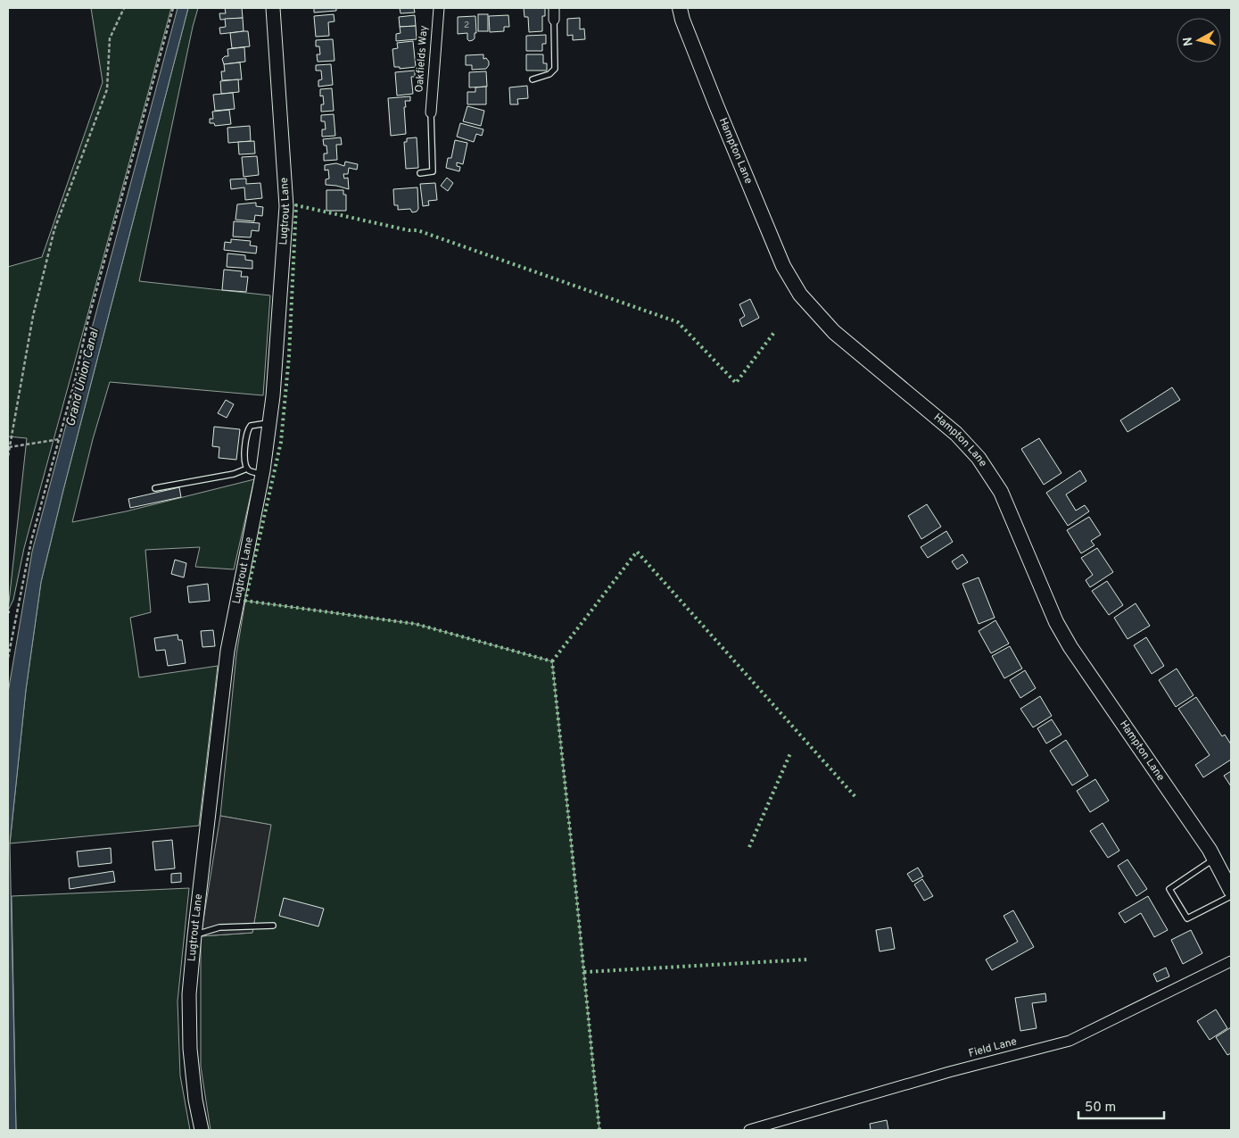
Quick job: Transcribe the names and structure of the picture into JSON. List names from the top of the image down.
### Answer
{
  "streets": {
    "main road": ["Hampton Lane"],
    "street": ["Oakfields Way", "Lugtrout Lane", "Field Lane"]
  },
  "water": ["Grand Union Canal"],
  "house_numbers": ["2"],
  "scale_bar": "50 m",
  "north": "left"
}
